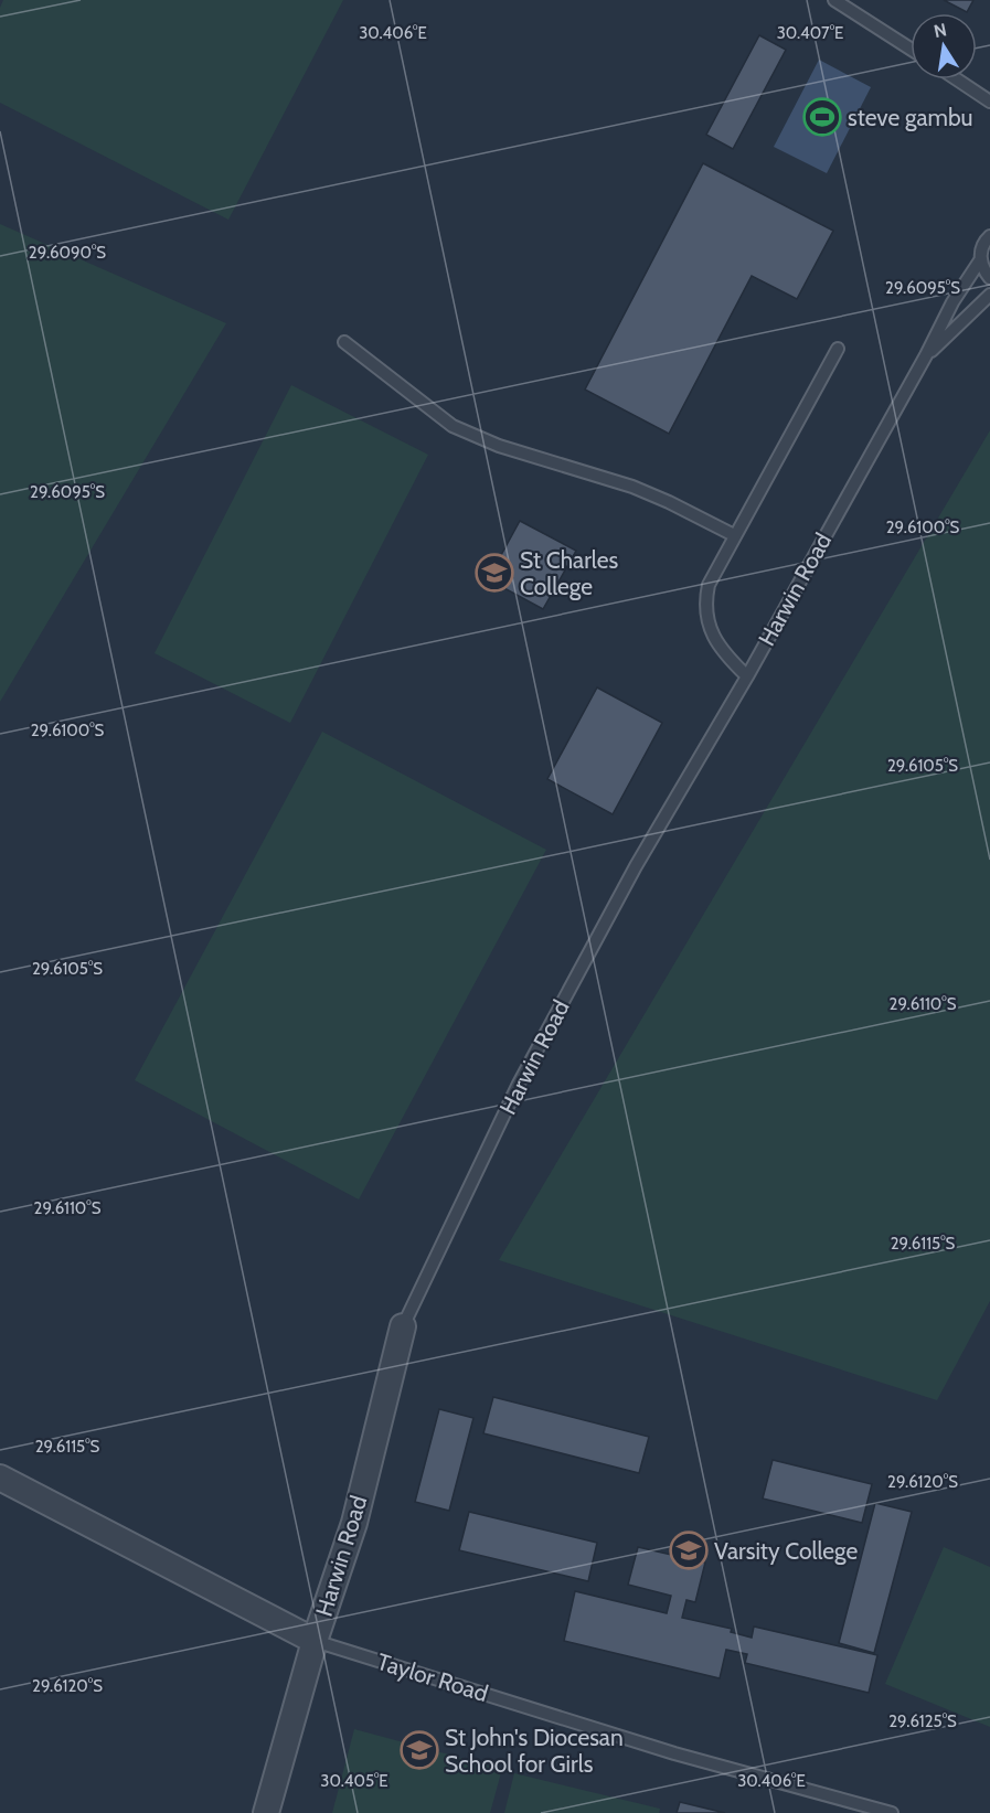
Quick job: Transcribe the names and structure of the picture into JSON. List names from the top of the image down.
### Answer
{
  "streets": {
    "street": ["Harwin Road", "Taylor Road"]
  },
  "crossings": [
    ["Harwin Road", "Taylor Road"]
  ],
  "places": {
    "sports": ["steve gambu"],
    "school or university": ["St Charles College", "Varsity College", "St John's Diocesan School for Girls"]
  },
  "north": "top",
  "coordinates": [
    "30.406°E",
    "30.407°E",
    "29.6090°S",
    "29.6095°S",
    "29.6100°S",
    "29.6105°S",
    "29.6110°S",
    "29.6115°S",
    "29.6120°S",
    "29.6125°S",
    "30.405°E"
  ]
}
